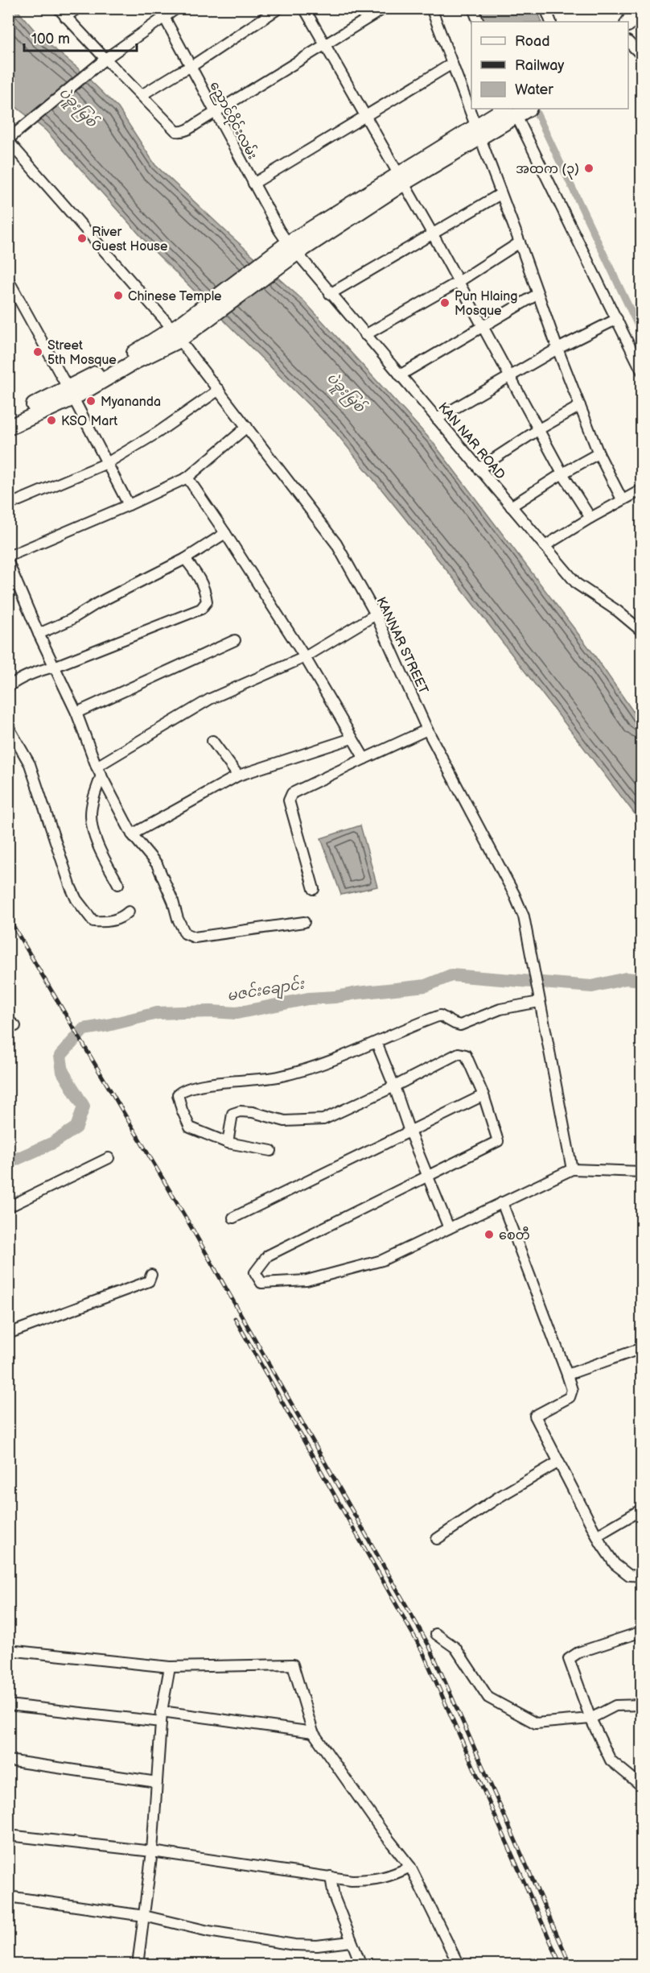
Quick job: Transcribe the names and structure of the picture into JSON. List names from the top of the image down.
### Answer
{
  "streets": {
    "street": ["ညောင်ဝိုင်းလမ်း", "KAN NAR ROAD", "KANNAR STREET"]
  },
  "crossings": [
    ["ညောင်ဝိုင်းလမ်း", "KAN NAR ROAD"]
  ],
  "water": ["ပဲခူးမြစ်", "မဇင်းချောင်း"],
  "places": [
    "အထက (၃)",
    "River Guest House",
    "Chinese Temple",
    "Pun Hlaing Mosque",
    "Street 5th Mosque",
    "Myananda",
    "KSO Mart",
    "စေတီ"
  ],
  "legend": ["Road", "Railway", "Water"],
  "scale_bar": "100 m"
}
